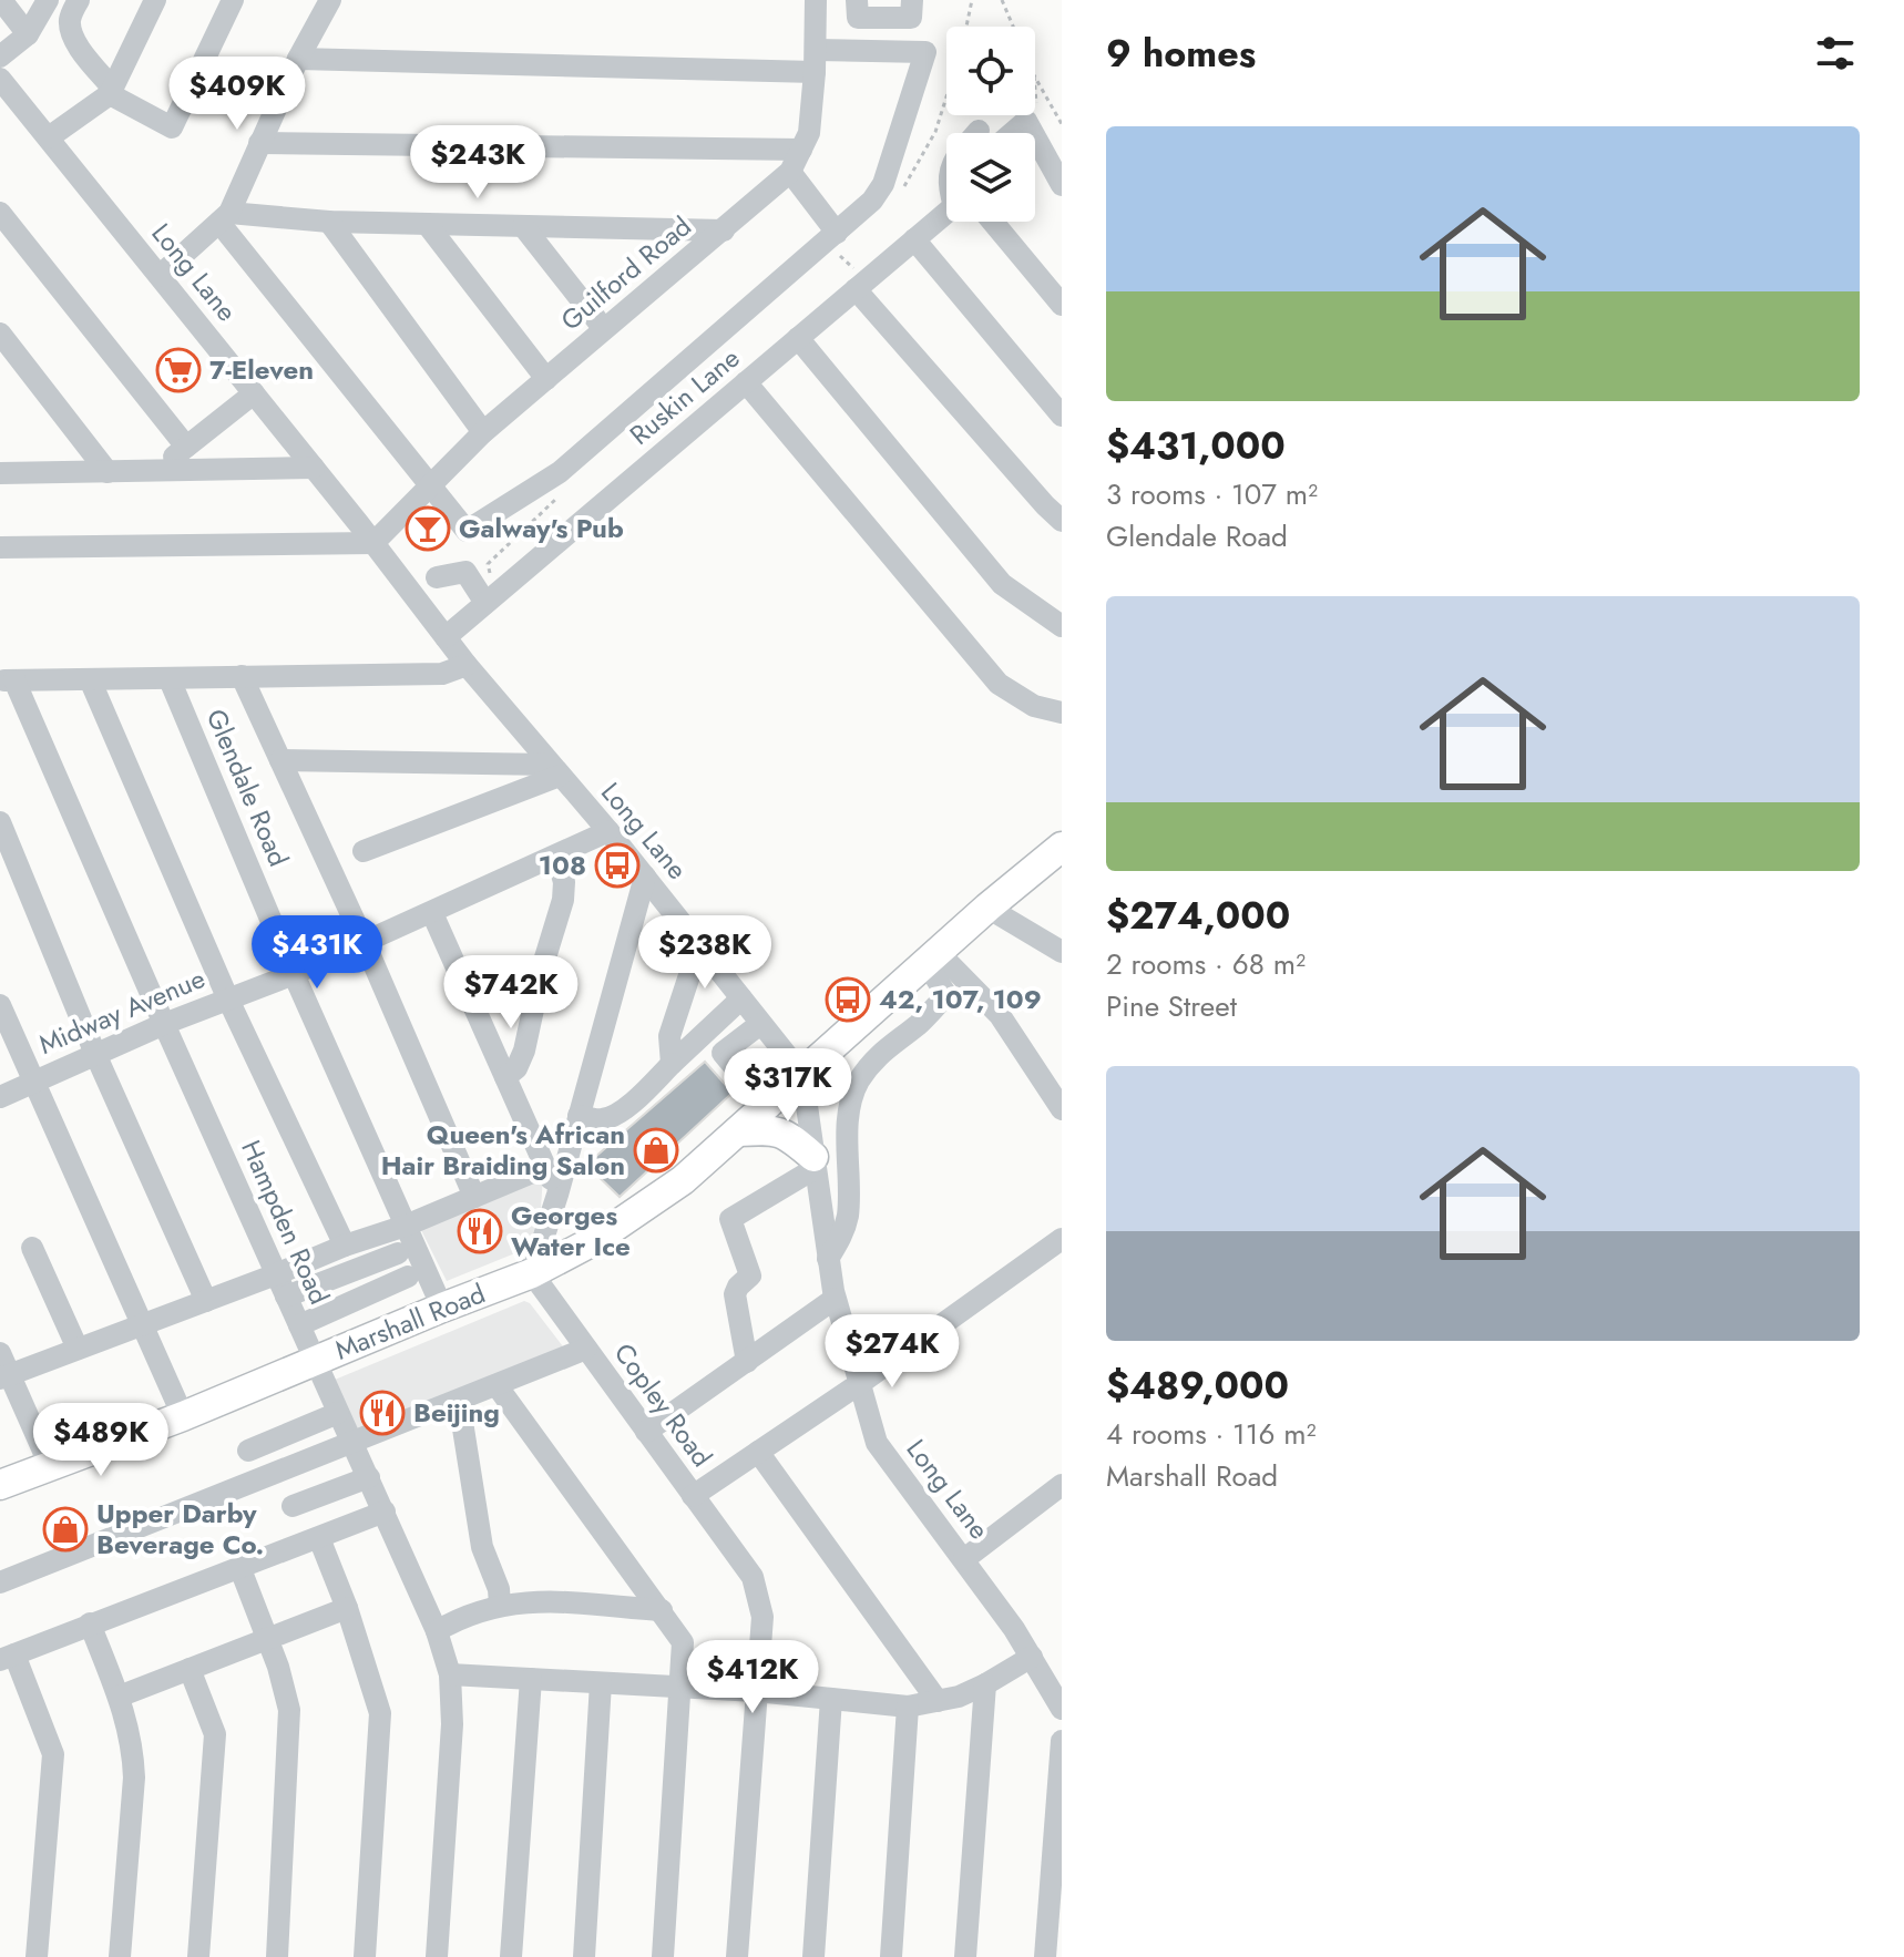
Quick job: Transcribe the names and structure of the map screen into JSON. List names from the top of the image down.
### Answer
{
  "streets": {
    "main road": ["Marshall Road"],
    "street": [
      "Long Lane",
      "Guilford Road",
      "Ruskin Lane",
      "Glendale Road",
      "Midway Avenue",
      "Hampden Road",
      "Copley Road"
    ]
  },
  "crossings": [
    ["Long Lane", "Guilford Road"],
    ["Long Lane", "Ruskin Lane"],
    ["Long Lane", "Midway Avenue"],
    ["Long Lane", "Marshall Road"],
    ["Glendale Road", "Midway Avenue"],
    ["Glendale Road", "Marshall Road"],
    ["Midway Avenue", "Hampden Road"],
    ["Hampden Road", "Marshall Road"],
    ["Marshall Road", "Copley Road"]
  ],
  "places": {
    "supermarket": ["7-Eleven"],
    "bar": ["Galway's Pub"],
    "bus stop": ["108", "42, 107, 109"],
    "shop": ["Queen's African Hair Braiding Salon", "Upper Darby Beverage Co."],
    "restaurant": ["Georges Water Ice", "Beijing"]
  },
  "page": {
    "heading": "9 homes",
    "price": [
      "$409K",
      "$243K",
      "$431K",
      "$238K",
      "$742K",
      "$317K",
      "$274K",
      "$489K",
      "$412K"
    ],
    "list": [
      {
        "name": "$431,000",
        "note": "3 rooms · 107 m² · Glendale Road"
      },
      {
        "name": "$274,000",
        "note": "2 rooms · 68 m² · Pine Street"
      },
      {
        "name": "$489,000",
        "note": "4 rooms · 116 m² · Marshall Road"
      }
    ]
  }
}
